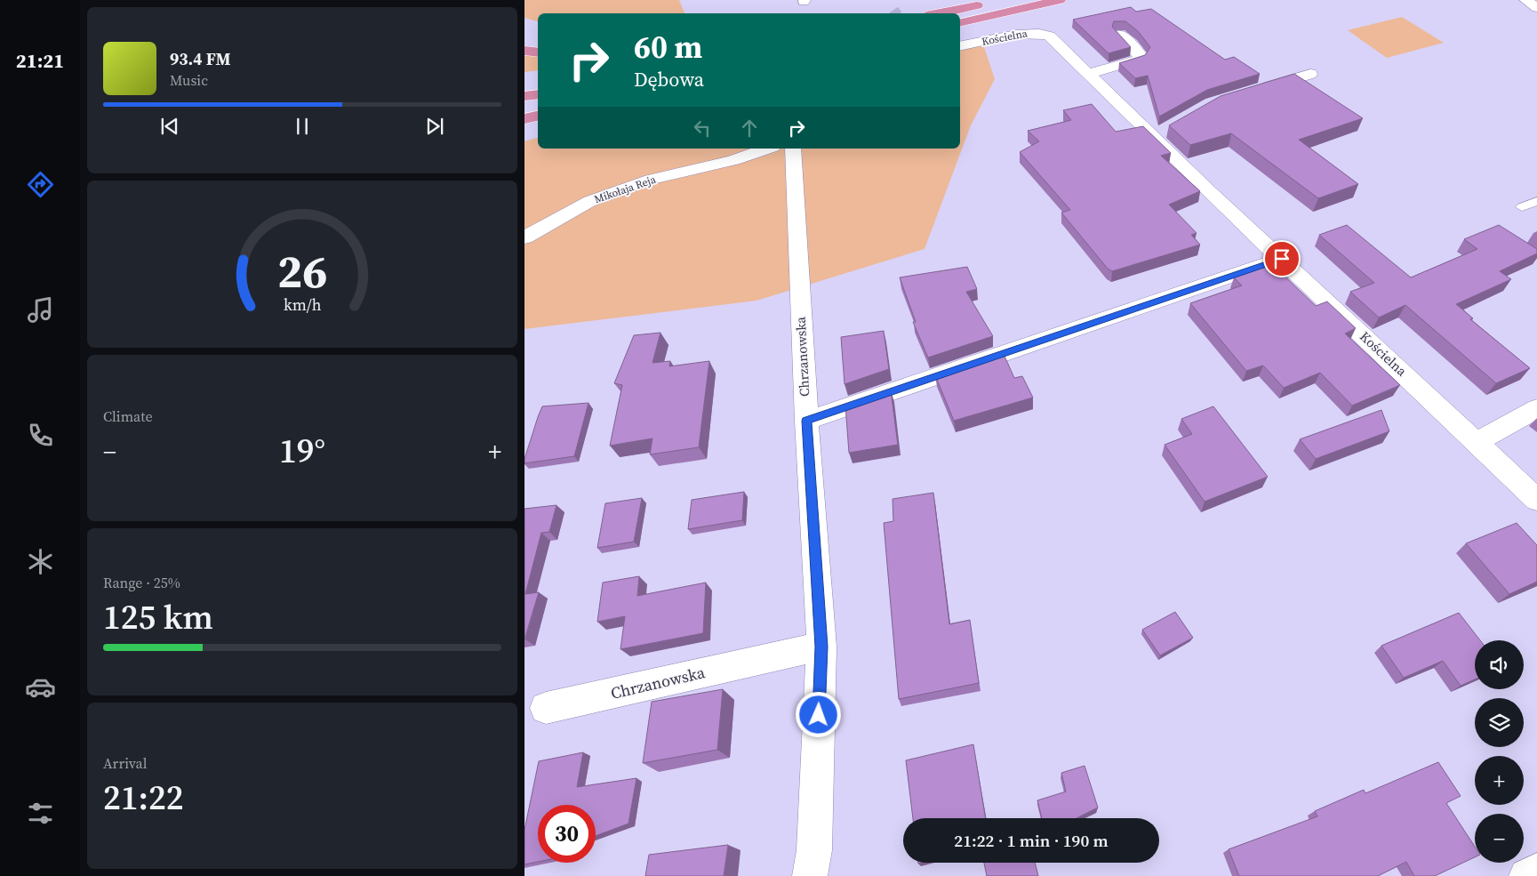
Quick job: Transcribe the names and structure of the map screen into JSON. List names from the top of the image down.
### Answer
{
  "streets": {
    "street": ["Kościelna", "Mikołaja Reja", "Chrzanowska"]
  },
  "crossings": [
    ["Mikołaja Reja", "Chrzanowska"]
  ],
  "page": {
    "tabs": "21:21",
    "turn": ["60 m", "Dębowa"],
    "song": ["93.4 FM", "Music"],
    "tile": [
      "Climate",
      ["Range · 25%", "125 km"],
      ["Arrival", "21:22"]
    ],
    "heat": ["−", "19°", "+"],
    "map_buttons": ["+", "−"],
    "limit": "30",
    "trip": "21:22 · 1 min · 190 m",
    "gauge": ["26", "km/h"]
  }
}
